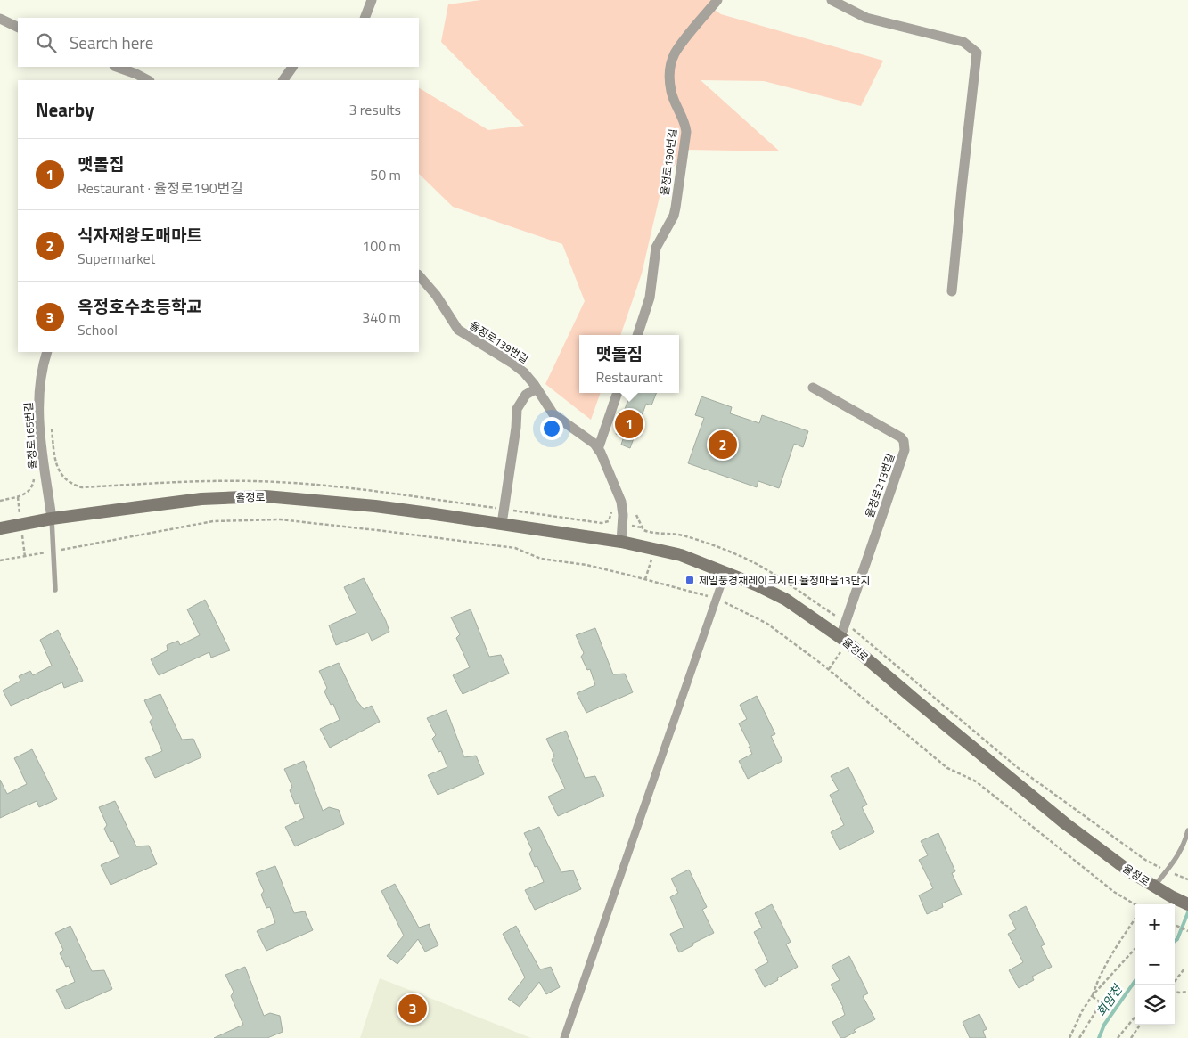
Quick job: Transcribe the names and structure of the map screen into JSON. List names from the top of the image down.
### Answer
{
  "streets": {
    "main road": ["율정로"],
    "street": [
      "율정로190번길",
      "율정로139번길",
      "율정로165번길",
      "율정로213번길"
    ]
  },
  "crossings": [
    ["율정로139번길", "율정로"],
    ["율정로165번길", "율정로"],
    ["율정로213번길", "율정로"]
  ],
  "water": ["회암천"],
  "places": {
    "transit": ["제일풍경채레이크시티.율정마을13단지"]
  },
  "page": {
    "search": "Search here",
    "heading": ["Nearby", "3 results"],
    "list": [
      {
        "mark": "1",
        "name": "맷돌집",
        "note": "Restaurant · 율정로190번길",
        "value": "50 m"
      },
      {
        "mark": "2",
        "name": "식자재왕도매마트",
        "note": "Supermarket",
        "value": "100 m"
      },
      {
        "mark": "3",
        "name": "옥정호수초등학교",
        "note": "School",
        "value": "340 m"
      }
    ],
    "popup": ["맷돌집", "Restaurant"],
    "pins": ["1", "2", "3"],
    "map_buttons": ["+", "−"]
  }
}
